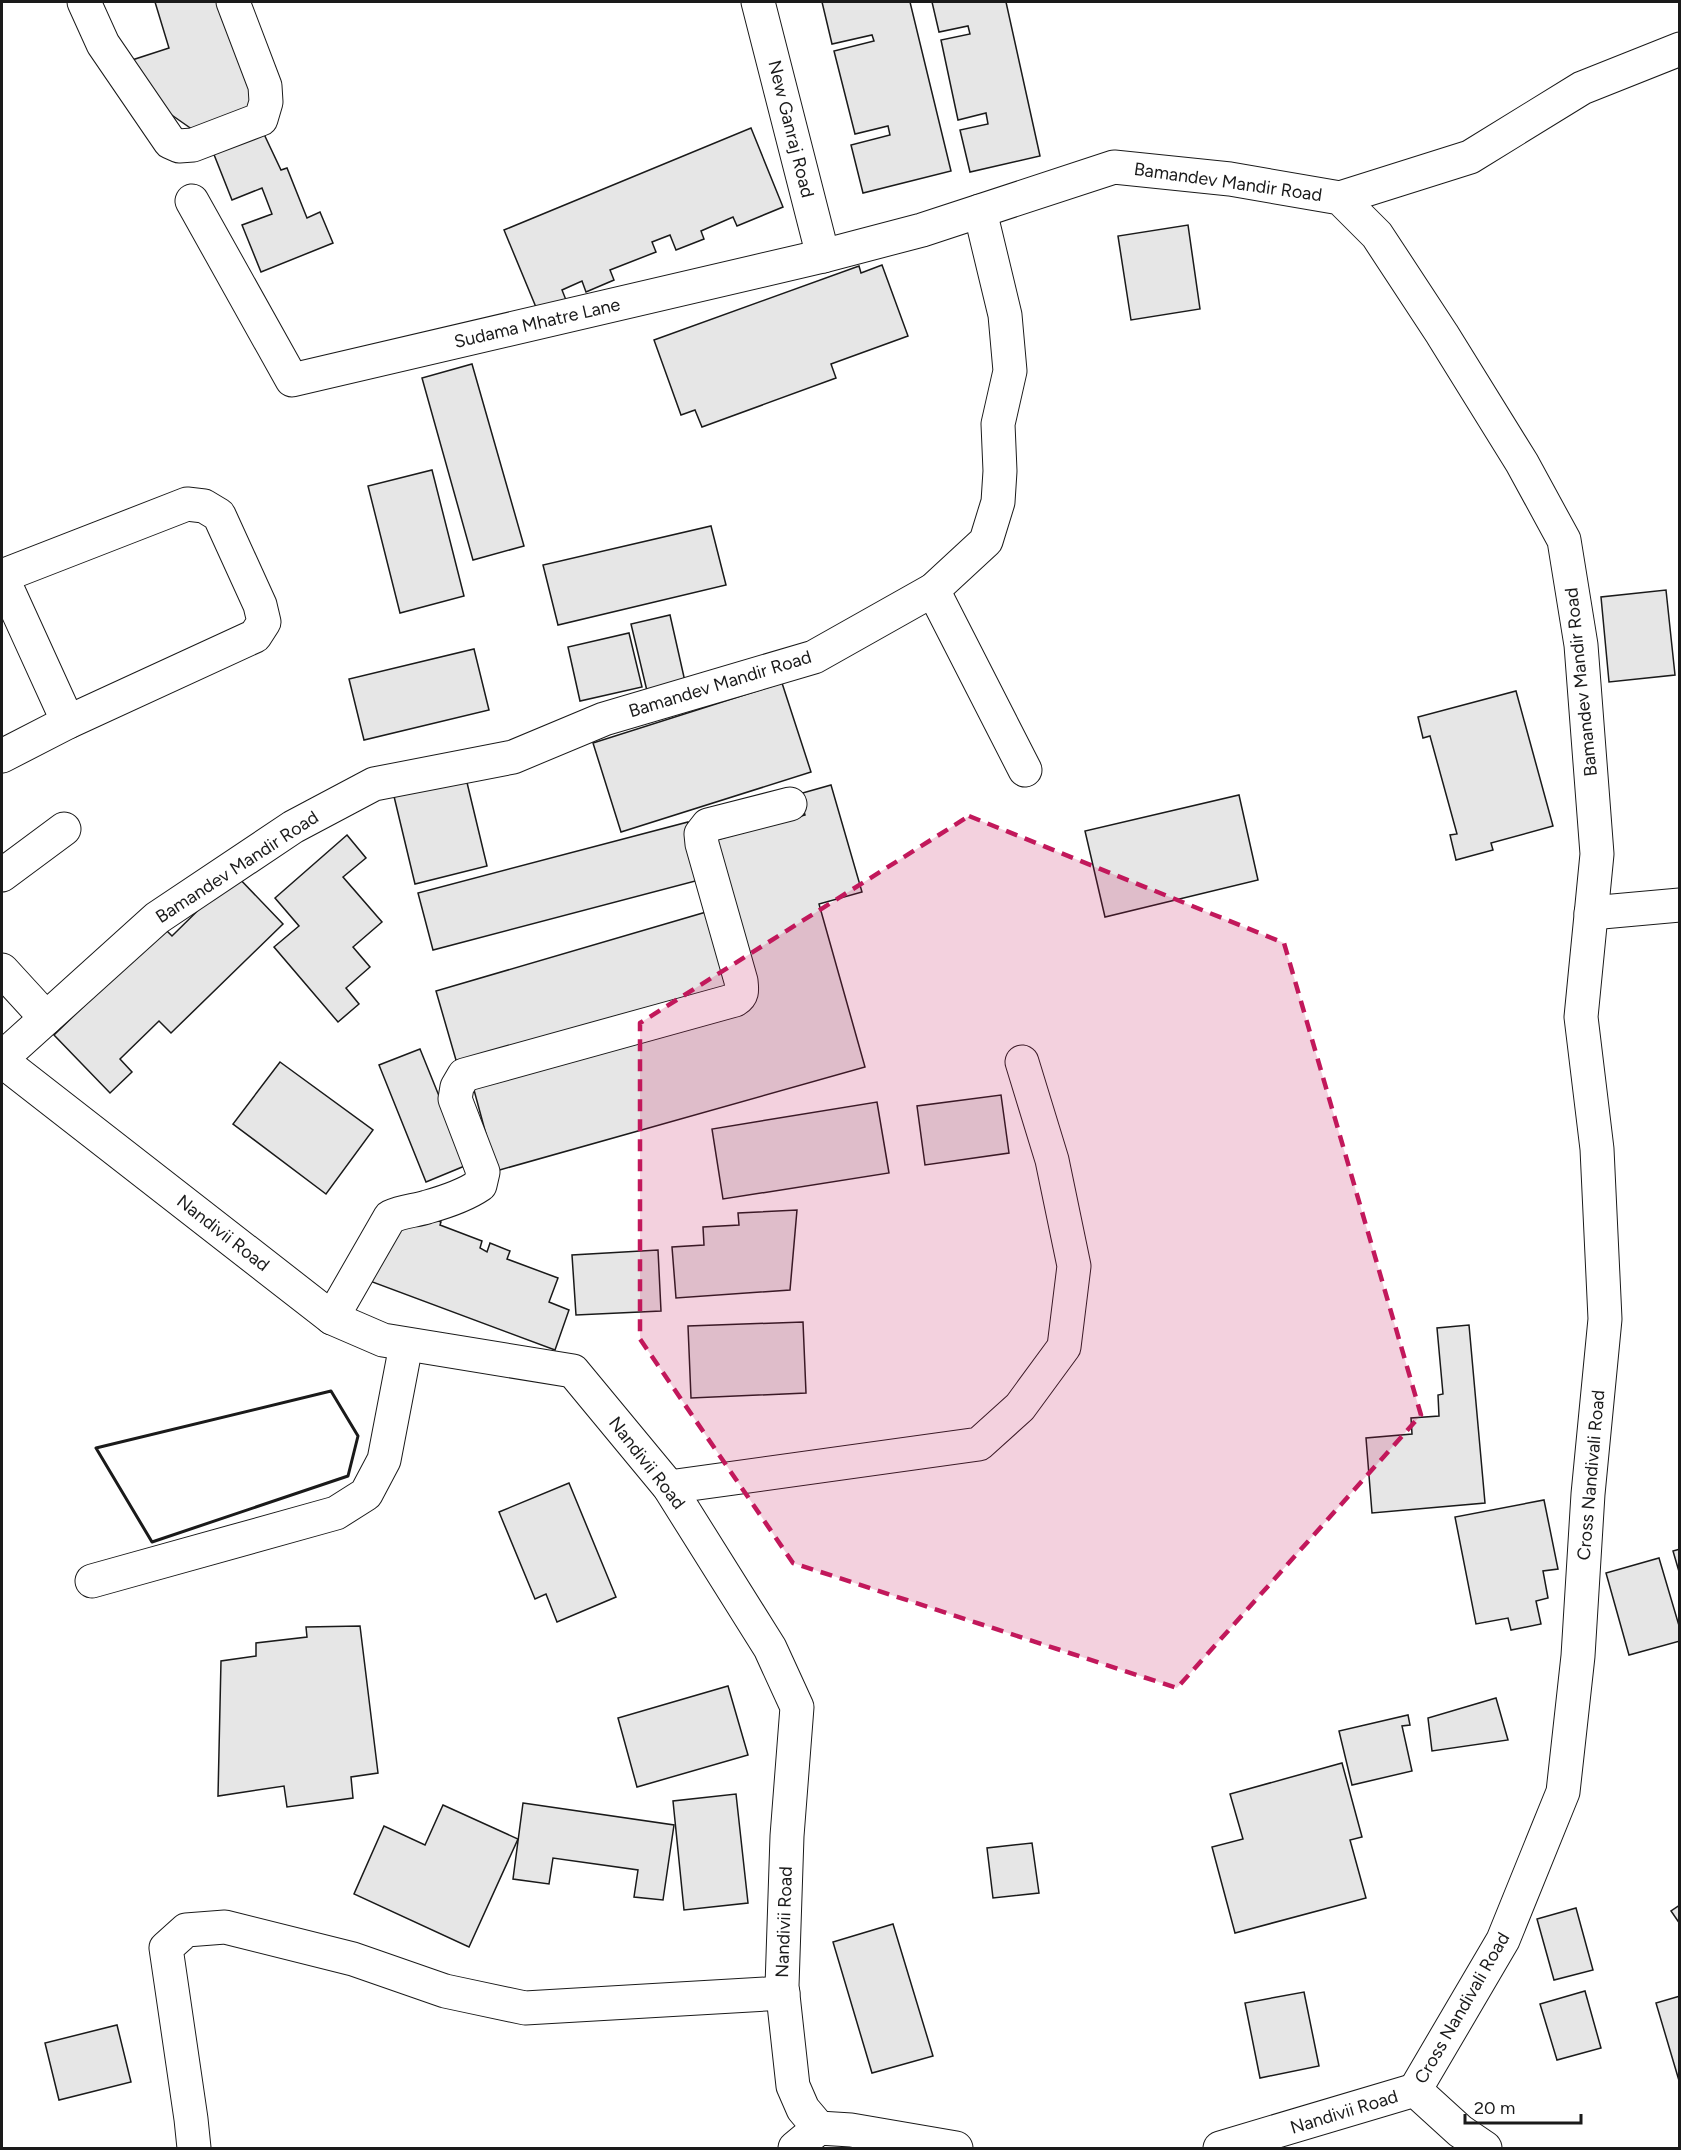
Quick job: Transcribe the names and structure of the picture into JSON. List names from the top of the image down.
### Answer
{
  "streets": {
    "street": [
      "New Ganraj Road",
      "Bamandev Mandir Road",
      "Sudama Mhatre Lane",
      "Nandivii Road",
      "Cross Nandivali Road"
    ]
  },
  "crossings": [
    ["New Ganraj Road", "Sudama Mhatre Lane"],
    ["Bamandev Mandir Road", "Sudama Mhatre Lane"],
    ["Bamandev Mandir Road", "Nandivii Road"],
    ["Bamandev Mandir Road", "Cross Nandivali Road"],
    ["Nandivii Road", "Cross Nandivali Road"]
  ],
  "scale_bar": "20 m"
}
